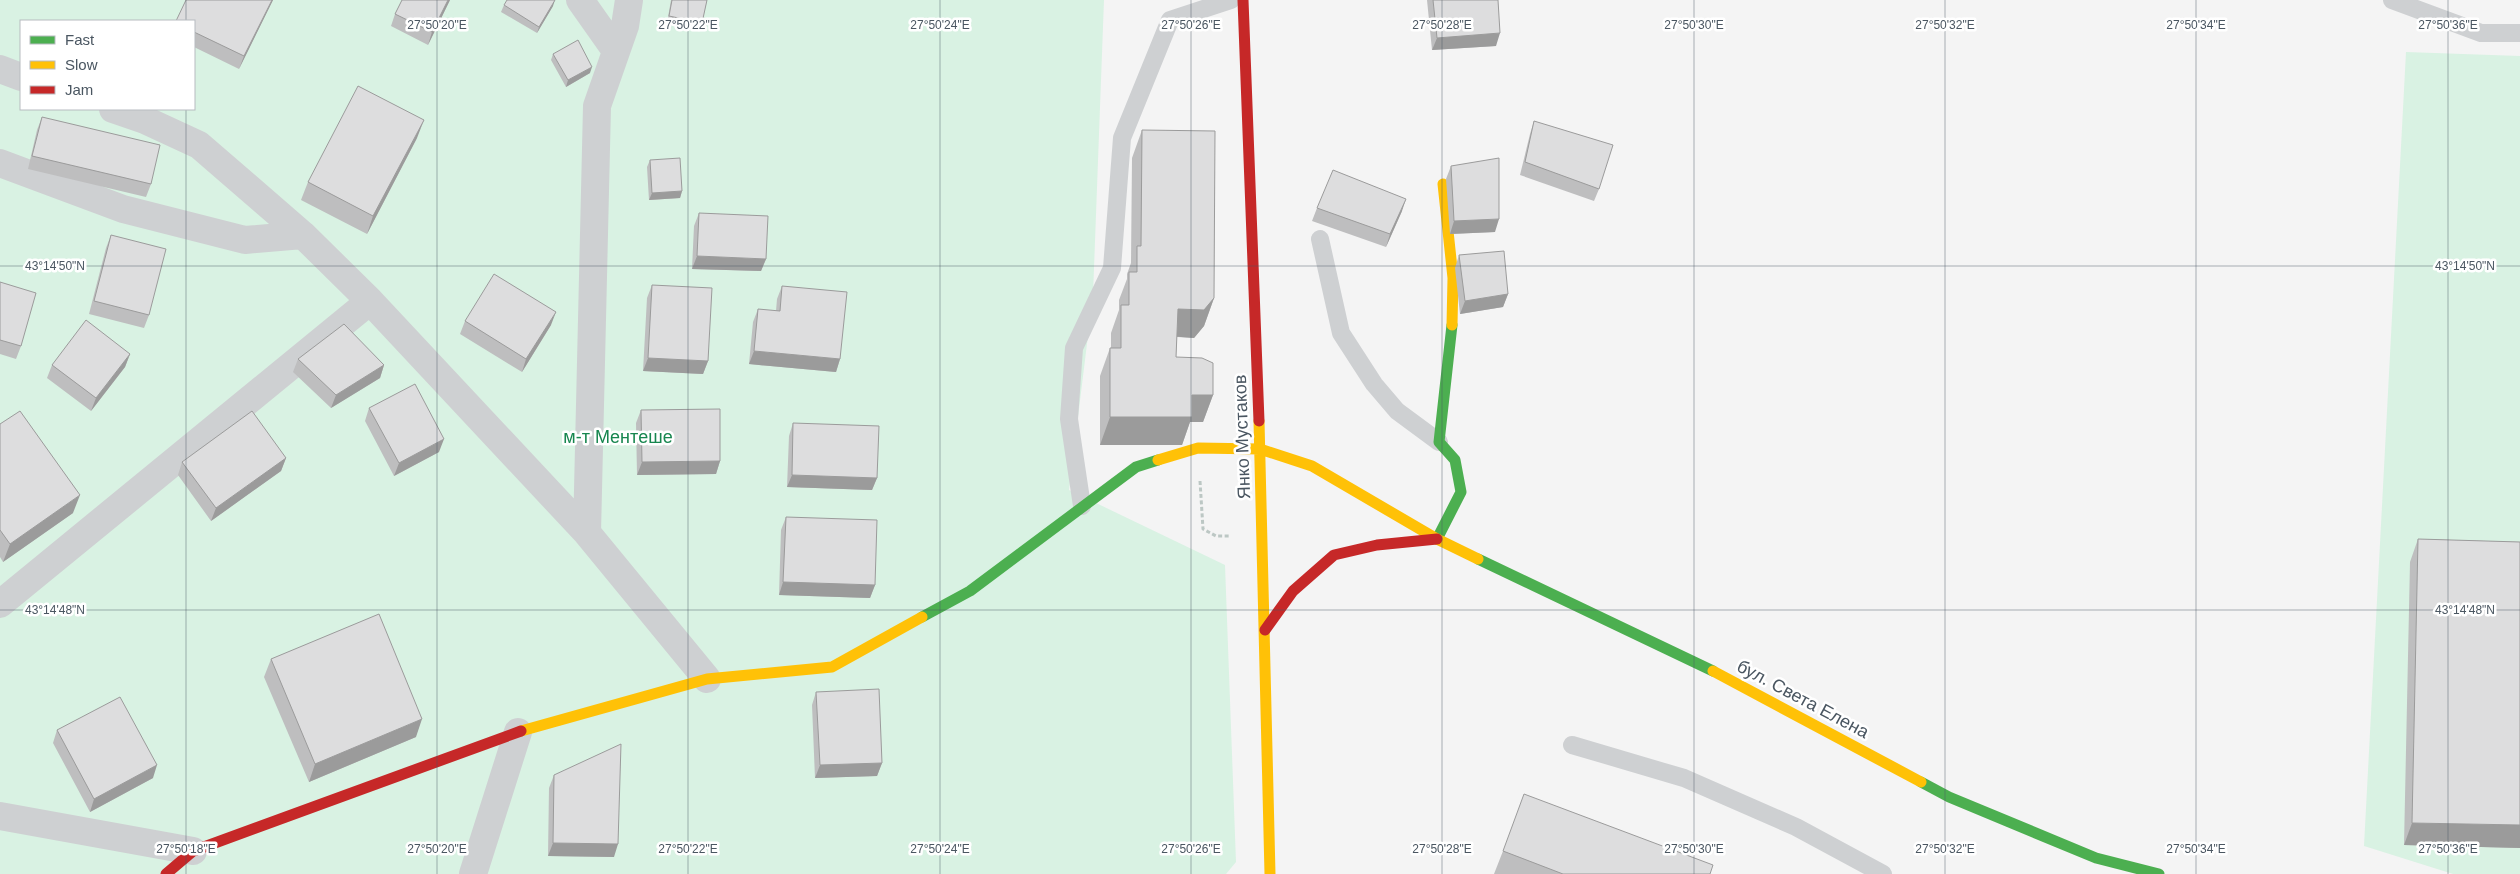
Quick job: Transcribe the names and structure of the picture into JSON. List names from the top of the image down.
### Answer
{
  "streets": {
    "street": ["Янко Мустаков", "бул. Света Елена"]
  },
  "crossings": [
    ["Янко Мустаков", "бул. Света Елена"]
  ],
  "parks": ["м-т Ментeше"],
  "legend": ["Fast", "Slow", "Jam"],
  "coordinates": [
    "27°50'20\"E",
    "27°50'22\"E",
    "27°50'24\"E",
    "27°50'26\"E",
    "27°50'28\"E",
    "27°50'30\"E",
    "27°50'32\"E",
    "27°50'34\"E",
    "27°50'36\"E",
    "43°14'50\"N",
    "43°14'48\"N",
    "27°50'18\"E"
  ]
}
